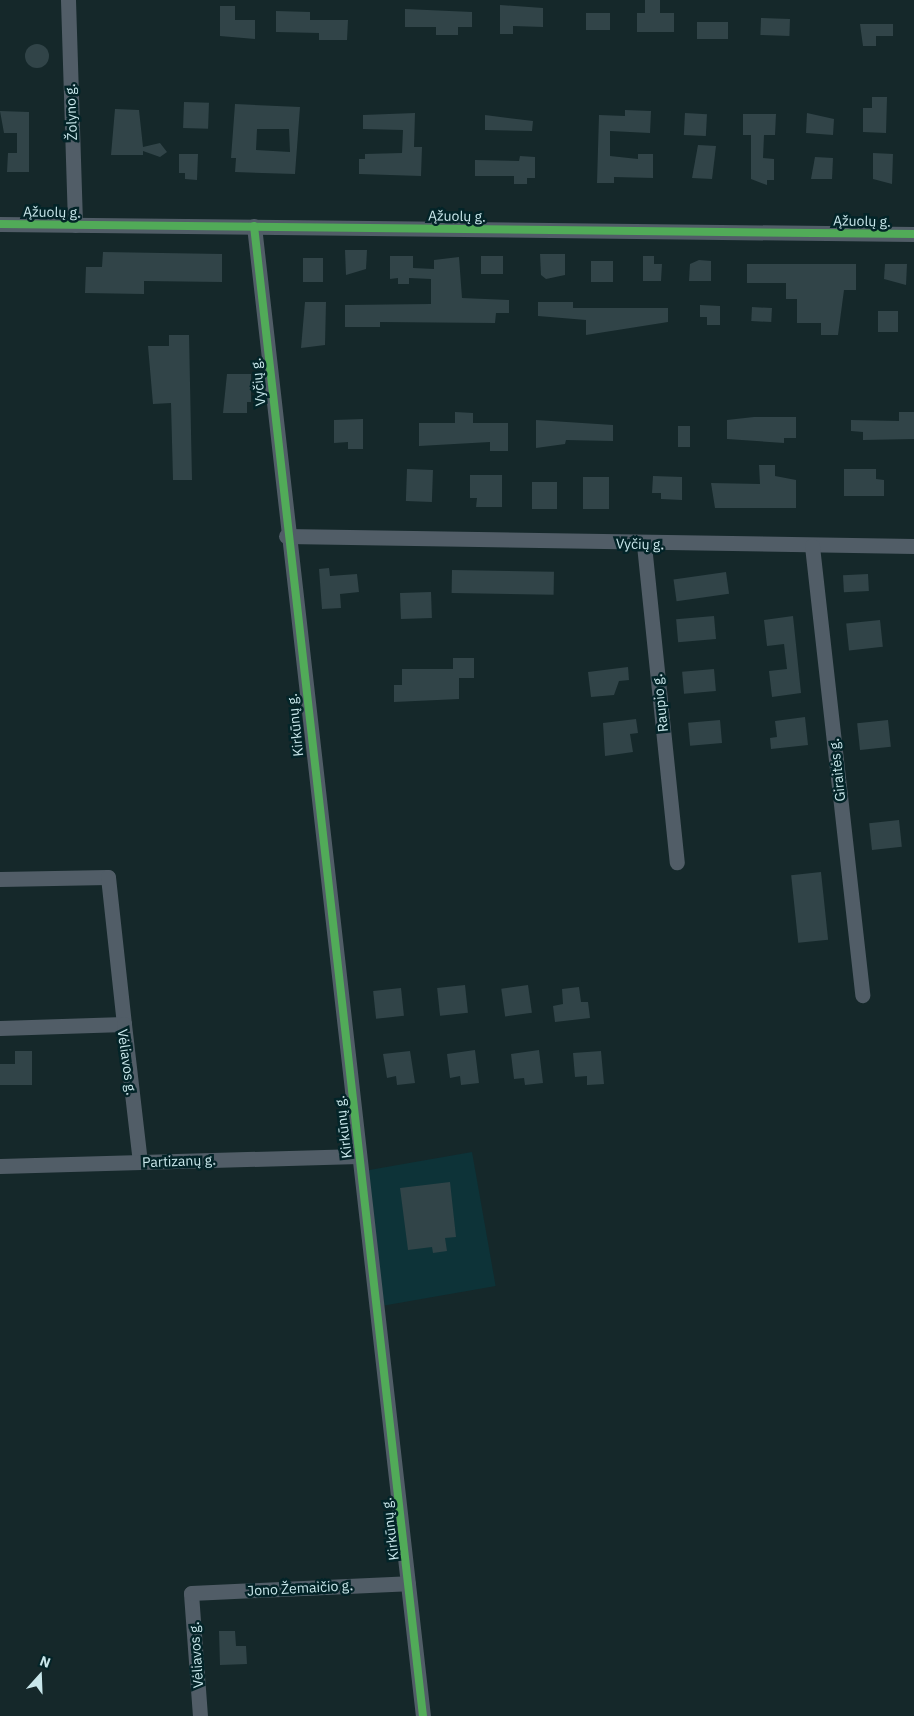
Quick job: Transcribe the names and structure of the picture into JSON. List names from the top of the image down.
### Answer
{
  "streets": {
    "street": [
      "Žolyno g.",
      "Ąžuolų g.",
      "Vyčių g.",
      "Raupio g.",
      "Kirkūnų g.",
      "Giraitės g.",
      "Vėliavos g.",
      "Partizanų g.",
      "Jono Žemaičio g."
    ]
  },
  "crossings": [
    ["Žolyno g.", "Ąžuolų g."],
    ["Ąžuolų g.", "Vyčių g."],
    ["Vyčių g.", "Raupio g."],
    ["Vyčių g.", "Kirkūnų g."],
    ["Vyčių g.", "Giraitės g."],
    ["Kirkūnų g.", "Partizanų g."],
    ["Kirkūnų g.", "Jono Žemaičio g."],
    ["Vėliavos g.", "Partizanų g."],
    ["Vėliavos g.", "Jono Žemaičio g."]
  ],
  "north": "top"
}
